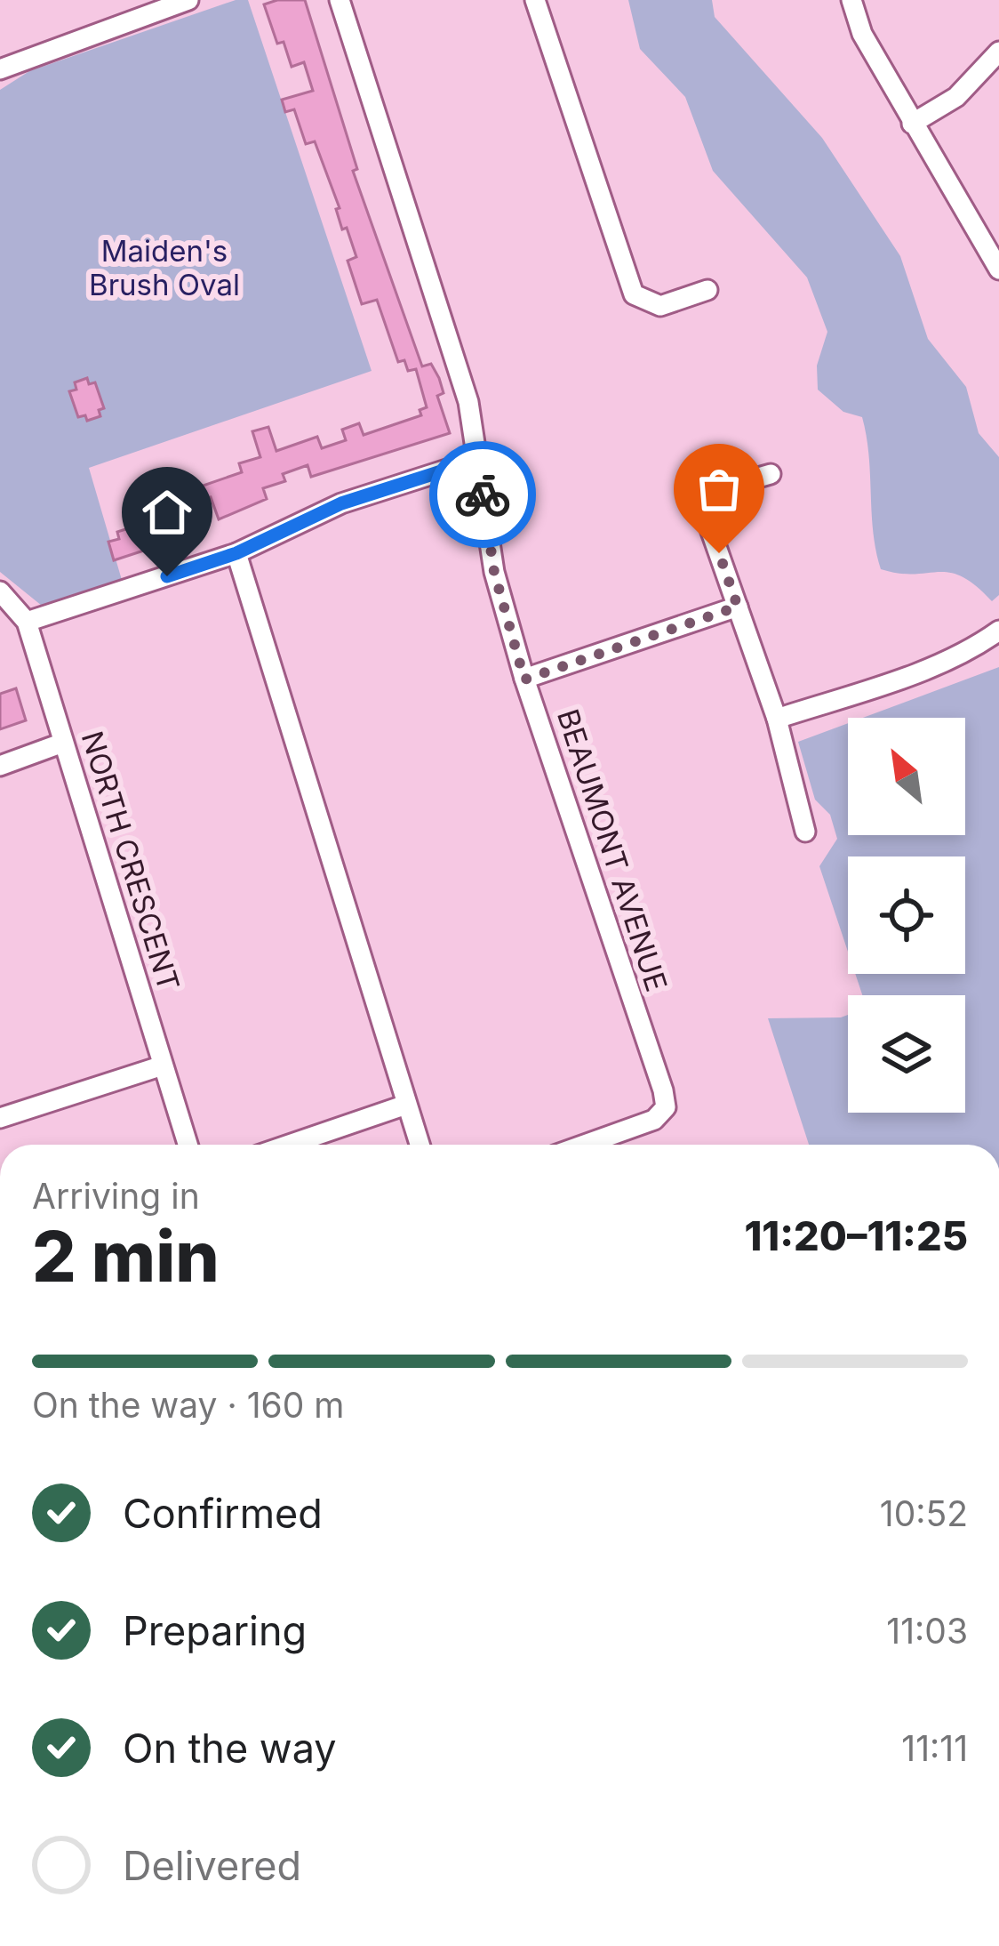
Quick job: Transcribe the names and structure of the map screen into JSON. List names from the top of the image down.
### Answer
{
  "streets": {
    "street": ["BEAUMONT AVENUE", "NORTH CRESCENT"]
  },
  "parks": ["Maiden's Brush Oval"],
  "north": "top left",
  "page": {
    "heading": ["2 min", "Arriving in", "11:20–11:25"],
    "bar": "On the way · 160 m",
    "list": [
      ["Confirmed", "10:52"],
      ["Preparing", "11:03"],
      ["On the way", "11:11"],
      "Delivered"
    ]
  }
}
